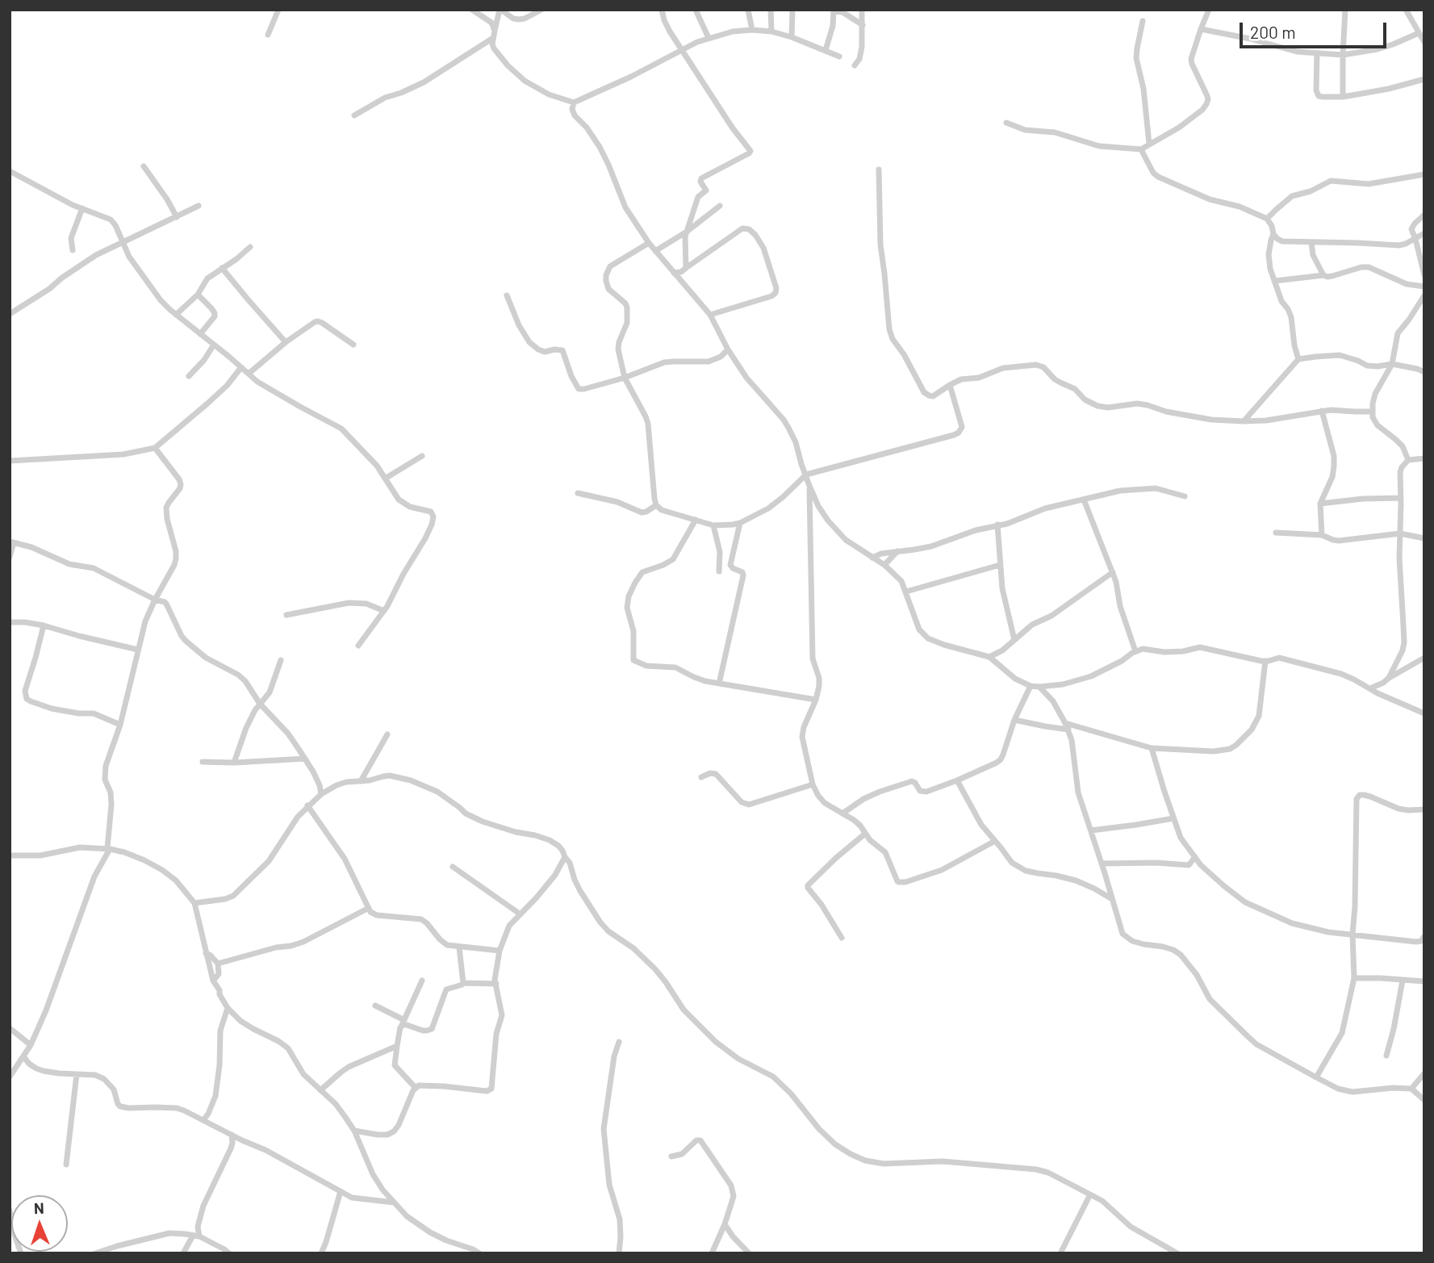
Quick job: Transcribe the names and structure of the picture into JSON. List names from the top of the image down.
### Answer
{
  "scale_bar": "200 m",
  "north": "top"
}
